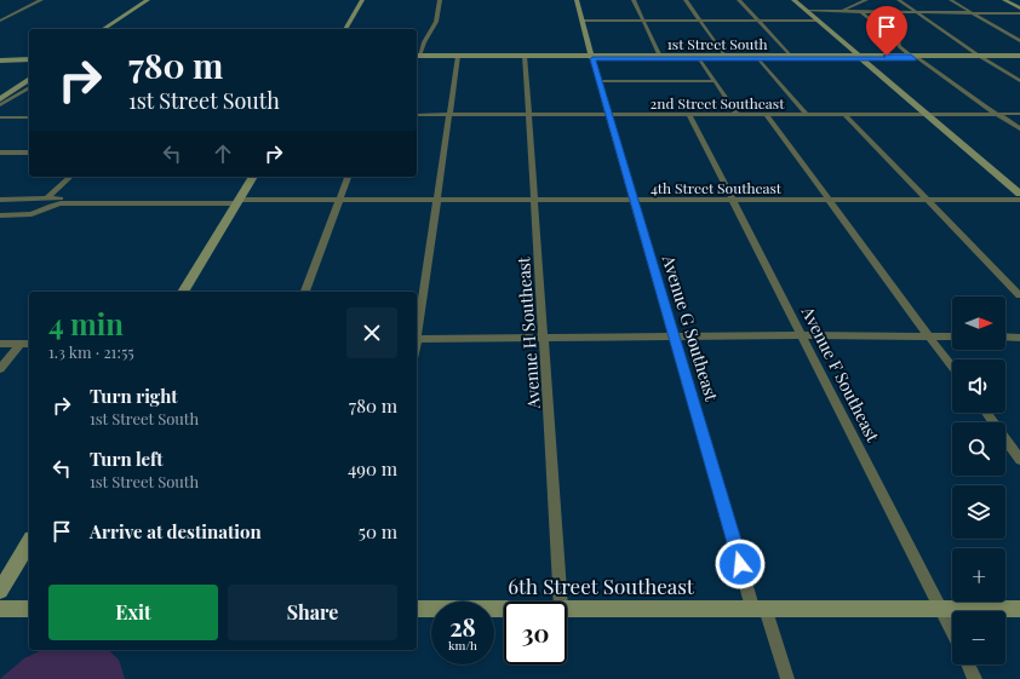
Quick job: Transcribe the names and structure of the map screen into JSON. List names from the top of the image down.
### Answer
{
  "streets": {
    "street": [
      "1st Street South",
      "2nd Street Southeast",
      "4th Street Southeast",
      "Avenue G Southeast",
      "Avenue H Southeast",
      "Avenue F Southeast",
      "6th Street Southeast"
    ]
  },
  "crossings": [
    ["1st Street South", "Avenue G Southeast"],
    ["1st Street South", "Avenue H Southeast"],
    ["2nd Street Southeast", "Avenue G Southeast"],
    ["2nd Street Southeast", "Avenue H Southeast"],
    ["2nd Street Southeast", "Avenue F Southeast"],
    ["4th Street Southeast", "Avenue G Southeast"],
    ["4th Street Southeast", "Avenue H Southeast"],
    ["4th Street Southeast", "Avenue F Southeast"],
    ["Avenue G Southeast", "6th Street Southeast"],
    ["Avenue F Southeast", "6th Street Southeast"]
  ],
  "north": "right",
  "page": {
    "turn": ["780 m", "1st Street South"],
    "heading": ["4 min", "1.3 km · 21:55"],
    "map_buttons": ["+", "−"],
    "list": [
      {
        "name": "Turn right",
        "note": "1st Street South",
        "value": "780 m"
      },
      {
        "name": "Turn left",
        "note": "1st Street South",
        "value": "490 m"
      },
      {
        "name": "Arrive at destination",
        "value": "50 m"
      }
    ],
    "buttons": ["Exit", "Share"],
    "speed": "28 km/h",
    "limit": "30"
  }
}
